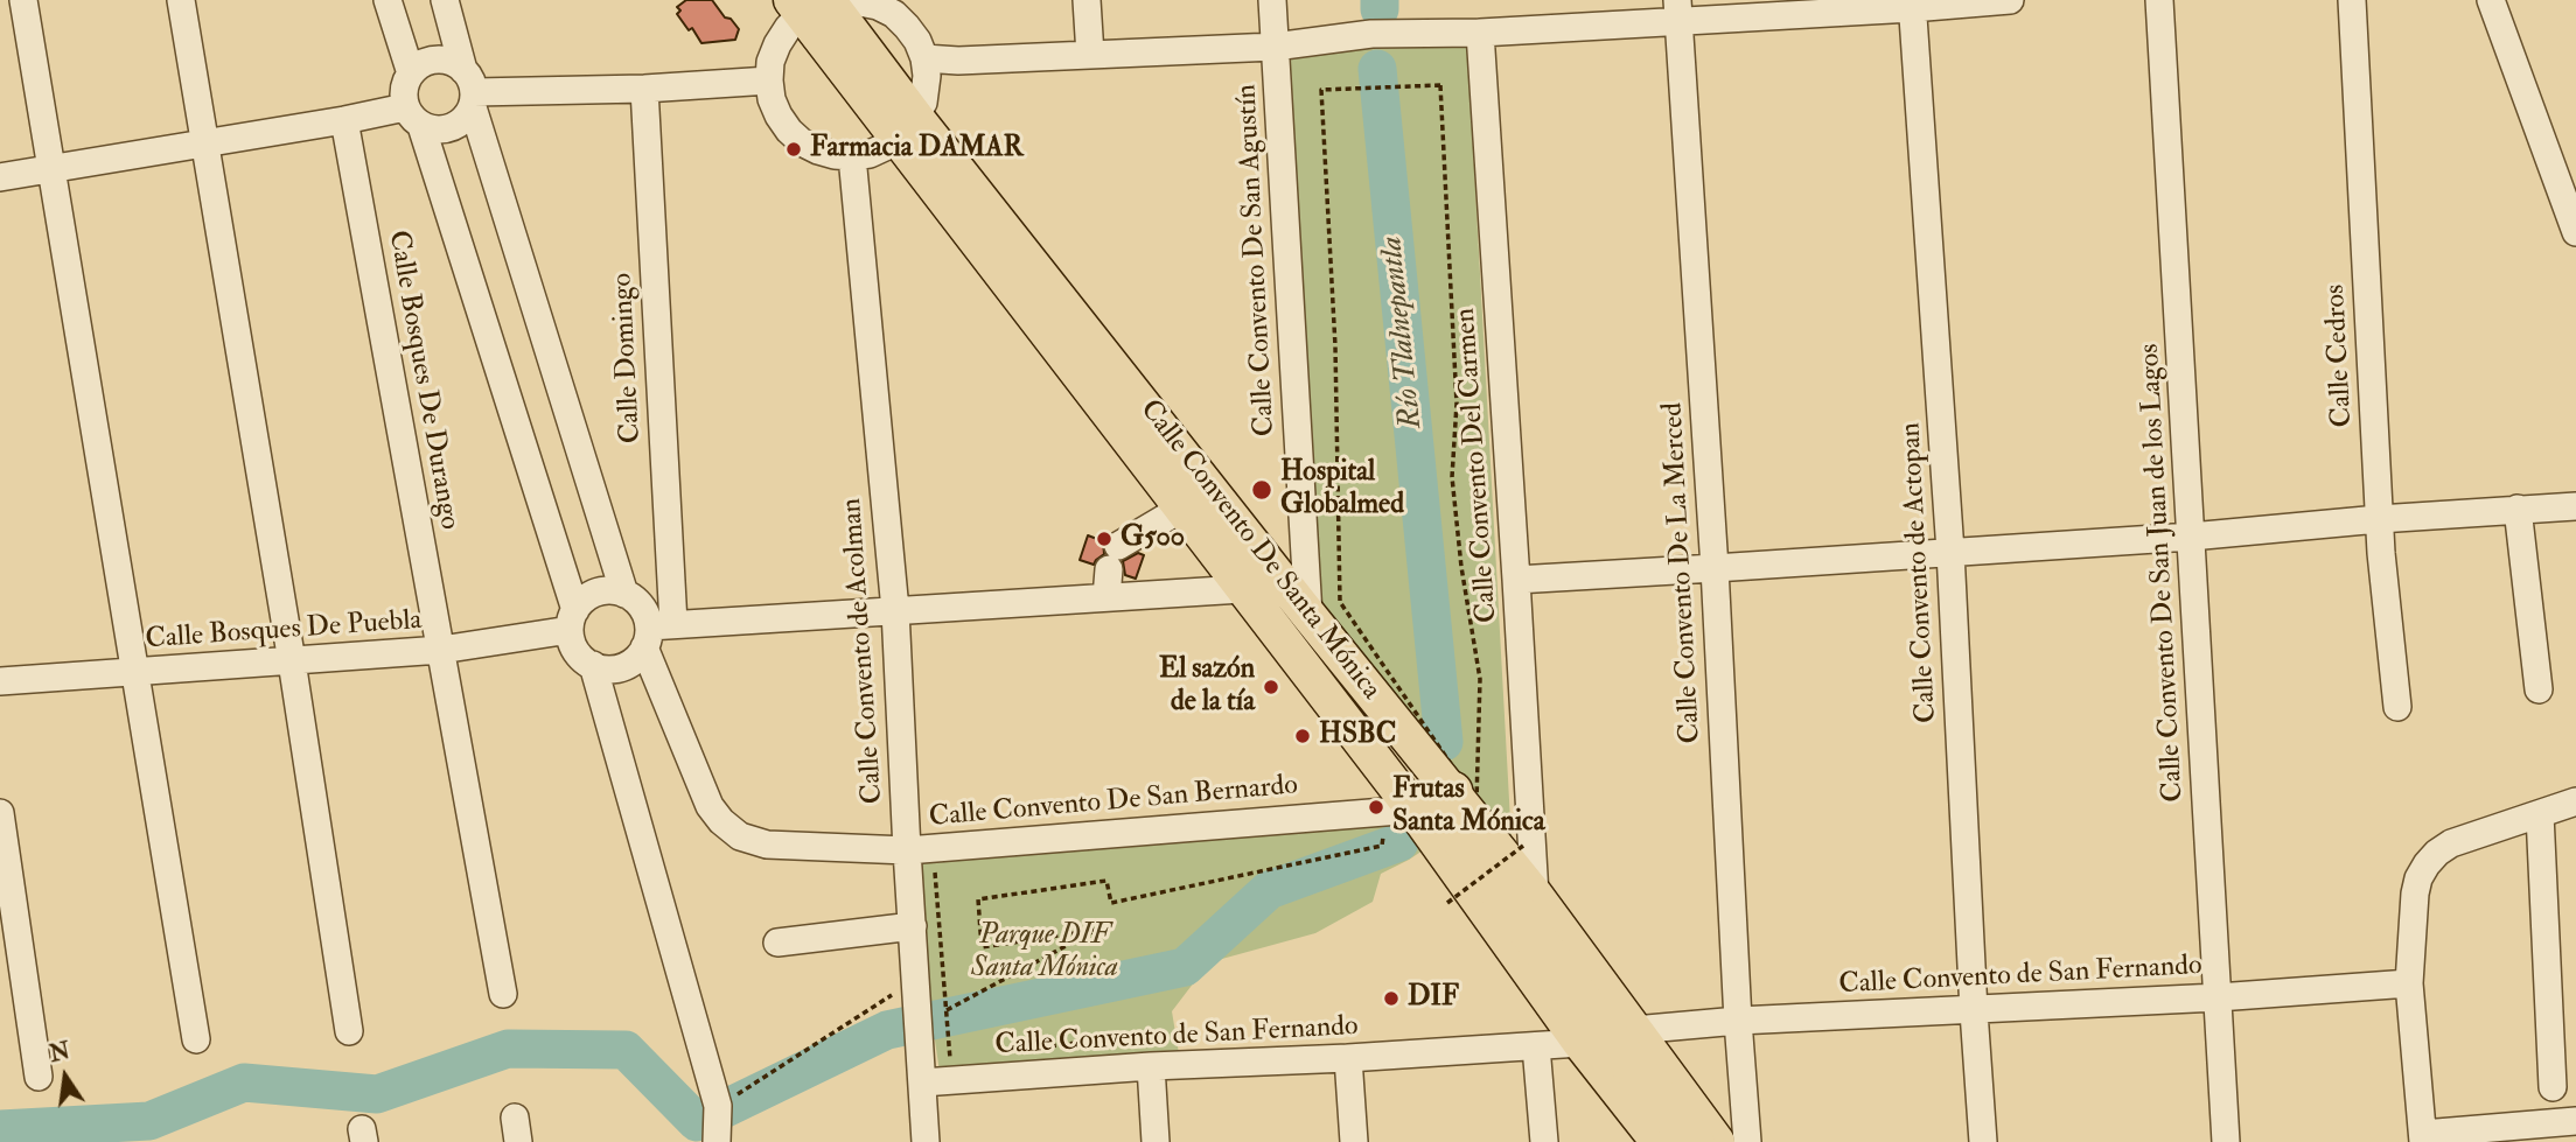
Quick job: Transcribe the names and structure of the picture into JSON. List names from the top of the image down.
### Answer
{
  "streets": {
    "main road": ["Calle Convento De Santa Mónica"],
    "street": [
      "Calle Convento De San Agustín",
      "Calle Cedros",
      "Calle Domingo",
      "Calle Bosques De Durango",
      "Calle Convento Del Carmen",
      "Calle Convento De La Merced",
      "Calle Convento de Actopan",
      "Calle Convento De San Juan de los Lagos",
      "Calle Bosques De Puebla",
      "Calle Convento de Acolman",
      "Calle Convento De San Bernardo",
      "Calle Convento de San Fernando"
    ]
  },
  "crossings": [
    ["Calle Convento De San Agustín", "Calle Convento De Santa Mónica"],
    ["Calle Domingo", "Calle Bosques De Puebla"],
    ["Calle Domingo", "Calle Convento De San Bernardo"],
    ["Calle Bosques De Durango", "Calle Bosques De Puebla"],
    ["Calle Convento Del Carmen", "Calle Convento De Santa Mónica"],
    ["Calle Convento De Santa Mónica", "Calle Convento De San Bernardo"],
    ["Calle Convento De Santa Mónica", "Calle Convento de San Fernando"],
    ["Calle Convento De La Merced", "Calle Convento de San Fernando"],
    ["Calle Convento de Actopan", "Calle Convento de San Fernando"],
    ["Calle Convento De San Juan de los Lagos", "Calle Convento de San Fernando"],
    ["Calle Bosques De Puebla", "Calle Convento De San Bernardo"],
    ["Calle Convento de Acolman", "Calle Convento De San Bernardo"],
    ["Calle Convento de Acolman", "Calle Convento de San Fernando"]
  ],
  "water": ["Río Tlalnepantla"],
  "parks": ["Parque DIF Santa Mónica"],
  "places": [
    "Farmacia DAMAR",
    "Hospital Globalmed",
    "G500",
    "El sazón de la tía",
    "HSBC",
    "Frutas Santa Mónica",
    "DIF"
  ],
  "north": "top"
}
